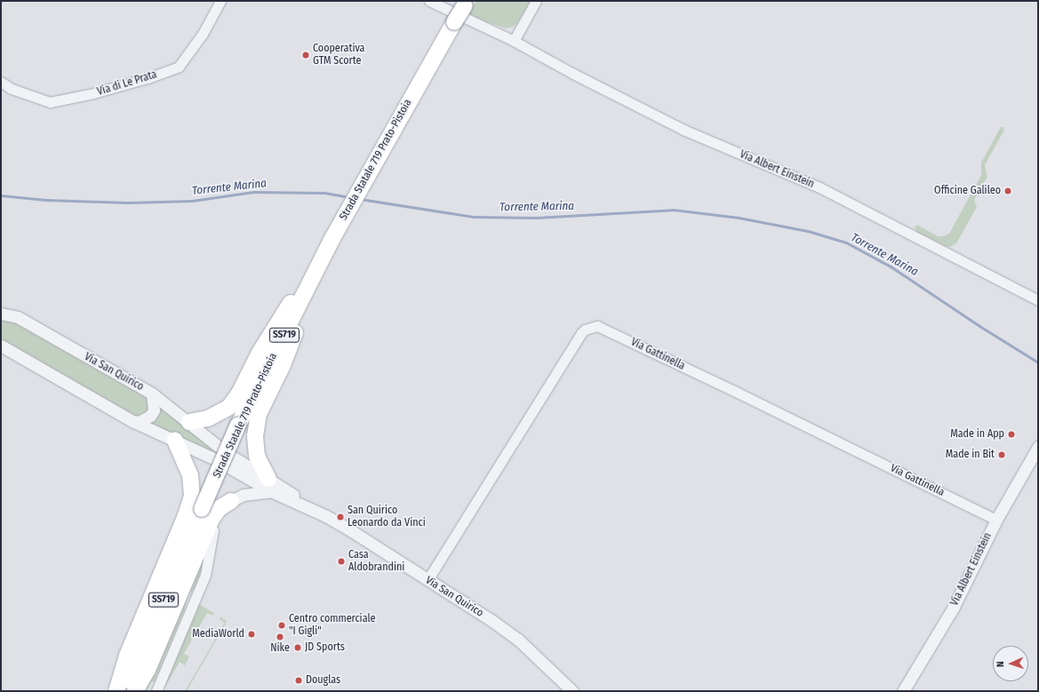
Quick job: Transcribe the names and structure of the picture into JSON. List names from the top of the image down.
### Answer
{
  "streets": {
    "highway": ["Strada Statale 719 Prato-Pistoia", "SS719"],
    "street": [
      "Via di Le Prata",
      "Via Albert Einstein",
      "Via Gattinella",
      "Via San Quirico"
    ]
  },
  "crossings": [
    ["Via Albert Einstein", "Via Gattinella"],
    ["Via Gattinella", "Via San Quirico"]
  ],
  "water": ["Torrente Marina"],
  "places": [
    "Cooperativa GTM Scorte",
    "Officine Galileo",
    "Made in App",
    "Made in Bit",
    "San Quirico Leonardo da Vinci",
    "Casa Aldobrandini",
    "Centro commerciale \"I Gigli\"",
    "MediaWorld",
    "Nike",
    "JD Sports",
    "Douglas"
  ],
  "north": "left"
}
